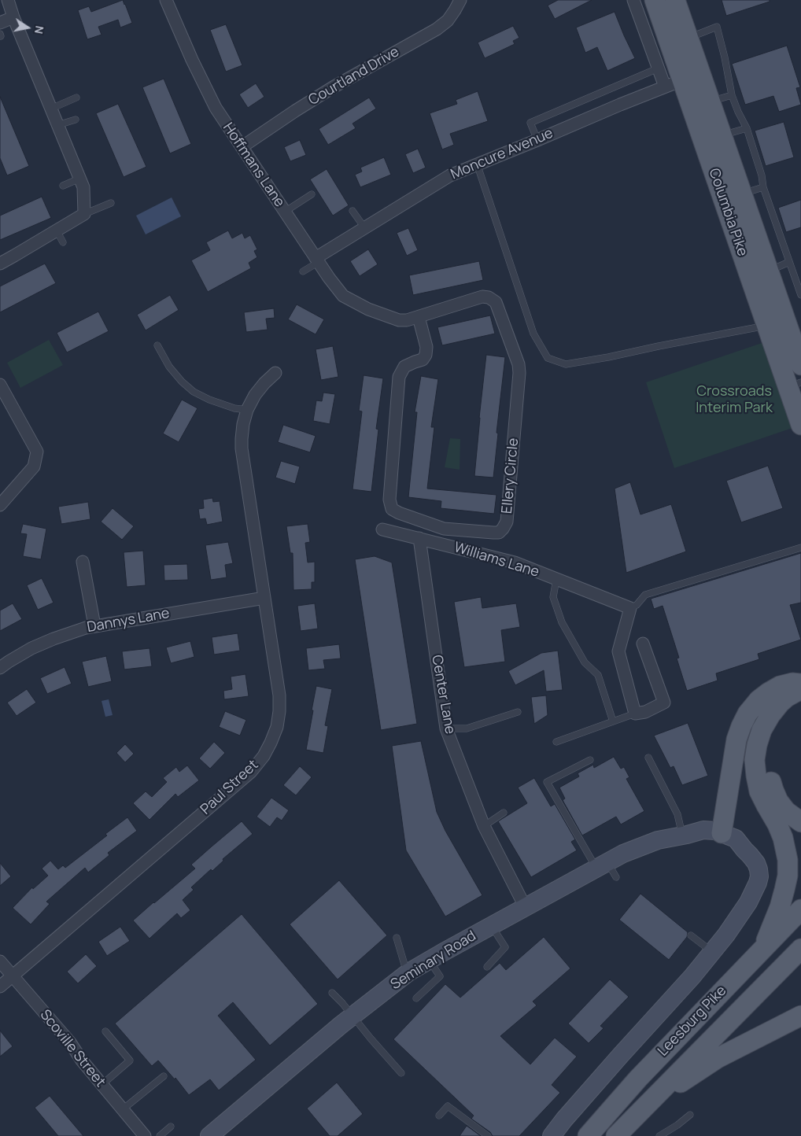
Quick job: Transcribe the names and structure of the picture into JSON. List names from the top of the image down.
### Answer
{
  "streets": {
    "main road": ["Columbia Pike", "Leesburg Pike"],
    "street": [
      "Courtland Drive",
      "Moncure Avenue",
      "Hoffmans Lane",
      "Ellery Circle",
      "Williams Lane",
      "Dannys Lane",
      "Center Lane",
      "Paul Street",
      "Seminary Road",
      "Scoville Street"
    ]
  },
  "crossings": [
    ["Courtland Drive", "Hoffmans Lane"],
    ["Moncure Avenue", "Hoffmans Lane"],
    ["Moncure Avenue", "Columbia Pike"],
    ["Hoffmans Lane", "Ellery Circle"],
    ["Williams Lane", "Center Lane"],
    ["Dannys Lane", "Paul Street"],
    ["Center Lane", "Seminary Road"],
    ["Paul Street", "Scoville Street"]
  ],
  "parks": ["Crossroads Interim Park"],
  "north": "right"
}
